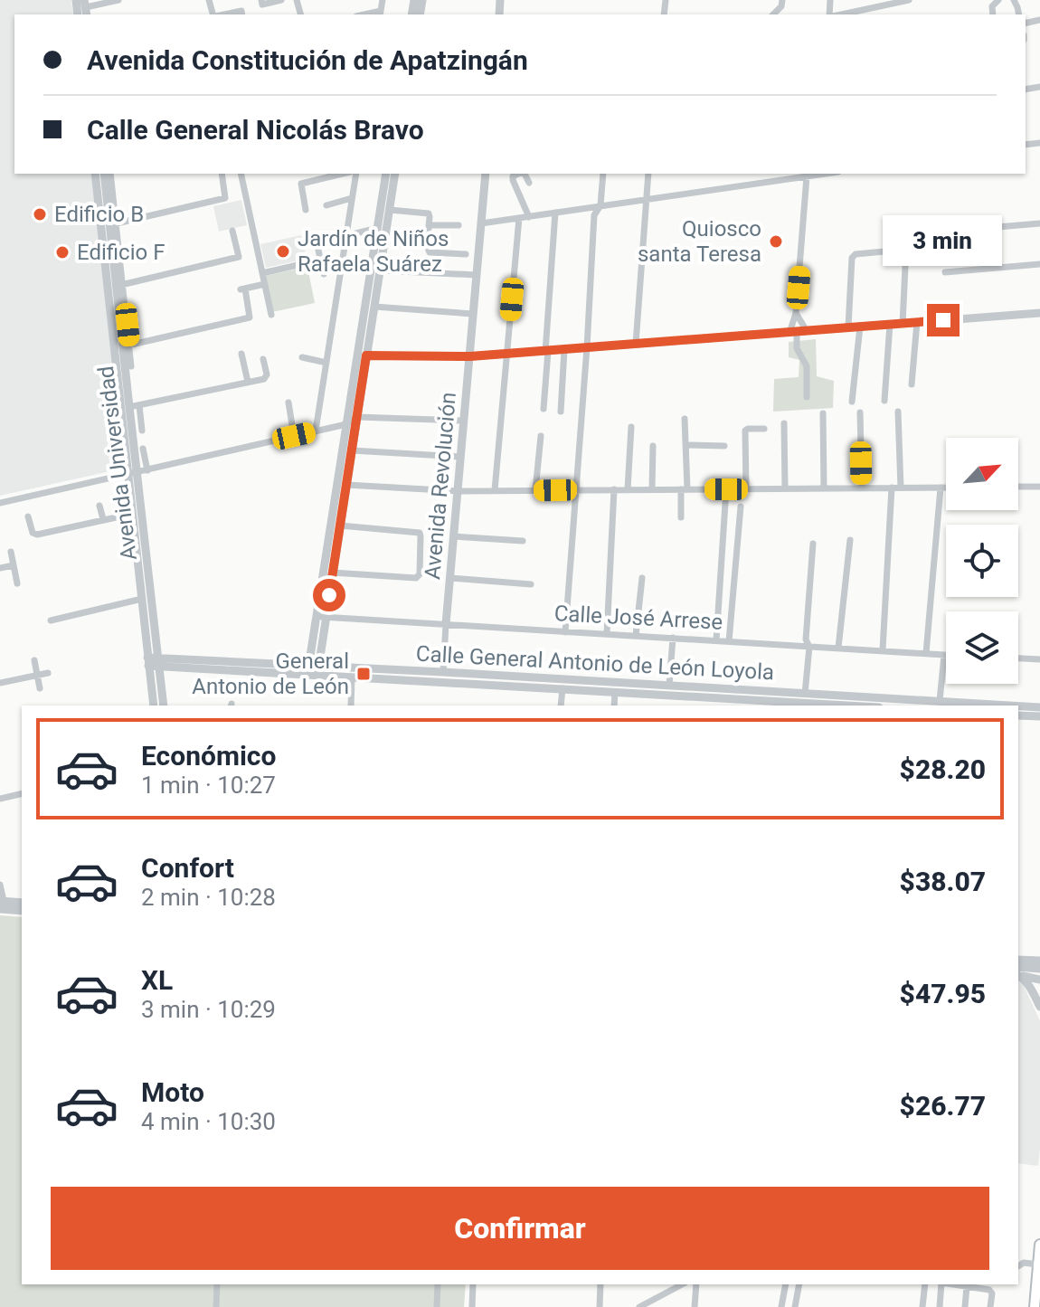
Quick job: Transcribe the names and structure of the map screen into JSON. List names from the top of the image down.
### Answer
{
  "streets": {
    "street": [
      "Avenida Universidad",
      "Avenida Revolución",
      "Calle José Arrese",
      "Calle General Antonio de León Loyola"
    ]
  },
  "crossings": [
    ["Avenida Universidad", "Calle General Antonio de León Loyola"],
    ["Avenida Revolución", "Calle José Arrese"],
    ["Avenida Revolución", "Calle General Antonio de León Loyola"]
  ],
  "places": {
    "other": [
      "Edificio B",
      "Quiosco santa Teresa",
      "Jardín de Niños Rafaela Suárez",
      "Edificio F"
    ],
    "transit": ["General Antonio de León"]
  },
  "north": "top right",
  "page": {
    "banner": ["Avenida Constitución de Apatzingán", "Calle General Nicolás Bravo"],
    "bubble": "3 min",
    "list": [
      {
        "name": "Económico",
        "note": "1 min · 10:27",
        "value": "$28.20"
      },
      {
        "name": "Confort",
        "note": "2 min · 10:28",
        "value": "$38.07"
      },
      {
        "name": "XL",
        "note": "3 min · 10:29",
        "value": "$47.95"
      },
      {
        "name": "Moto",
        "note": "4 min · 10:30",
        "value": "$26.77"
      }
    ],
    "buttons": "Confirmar"
  }
}
